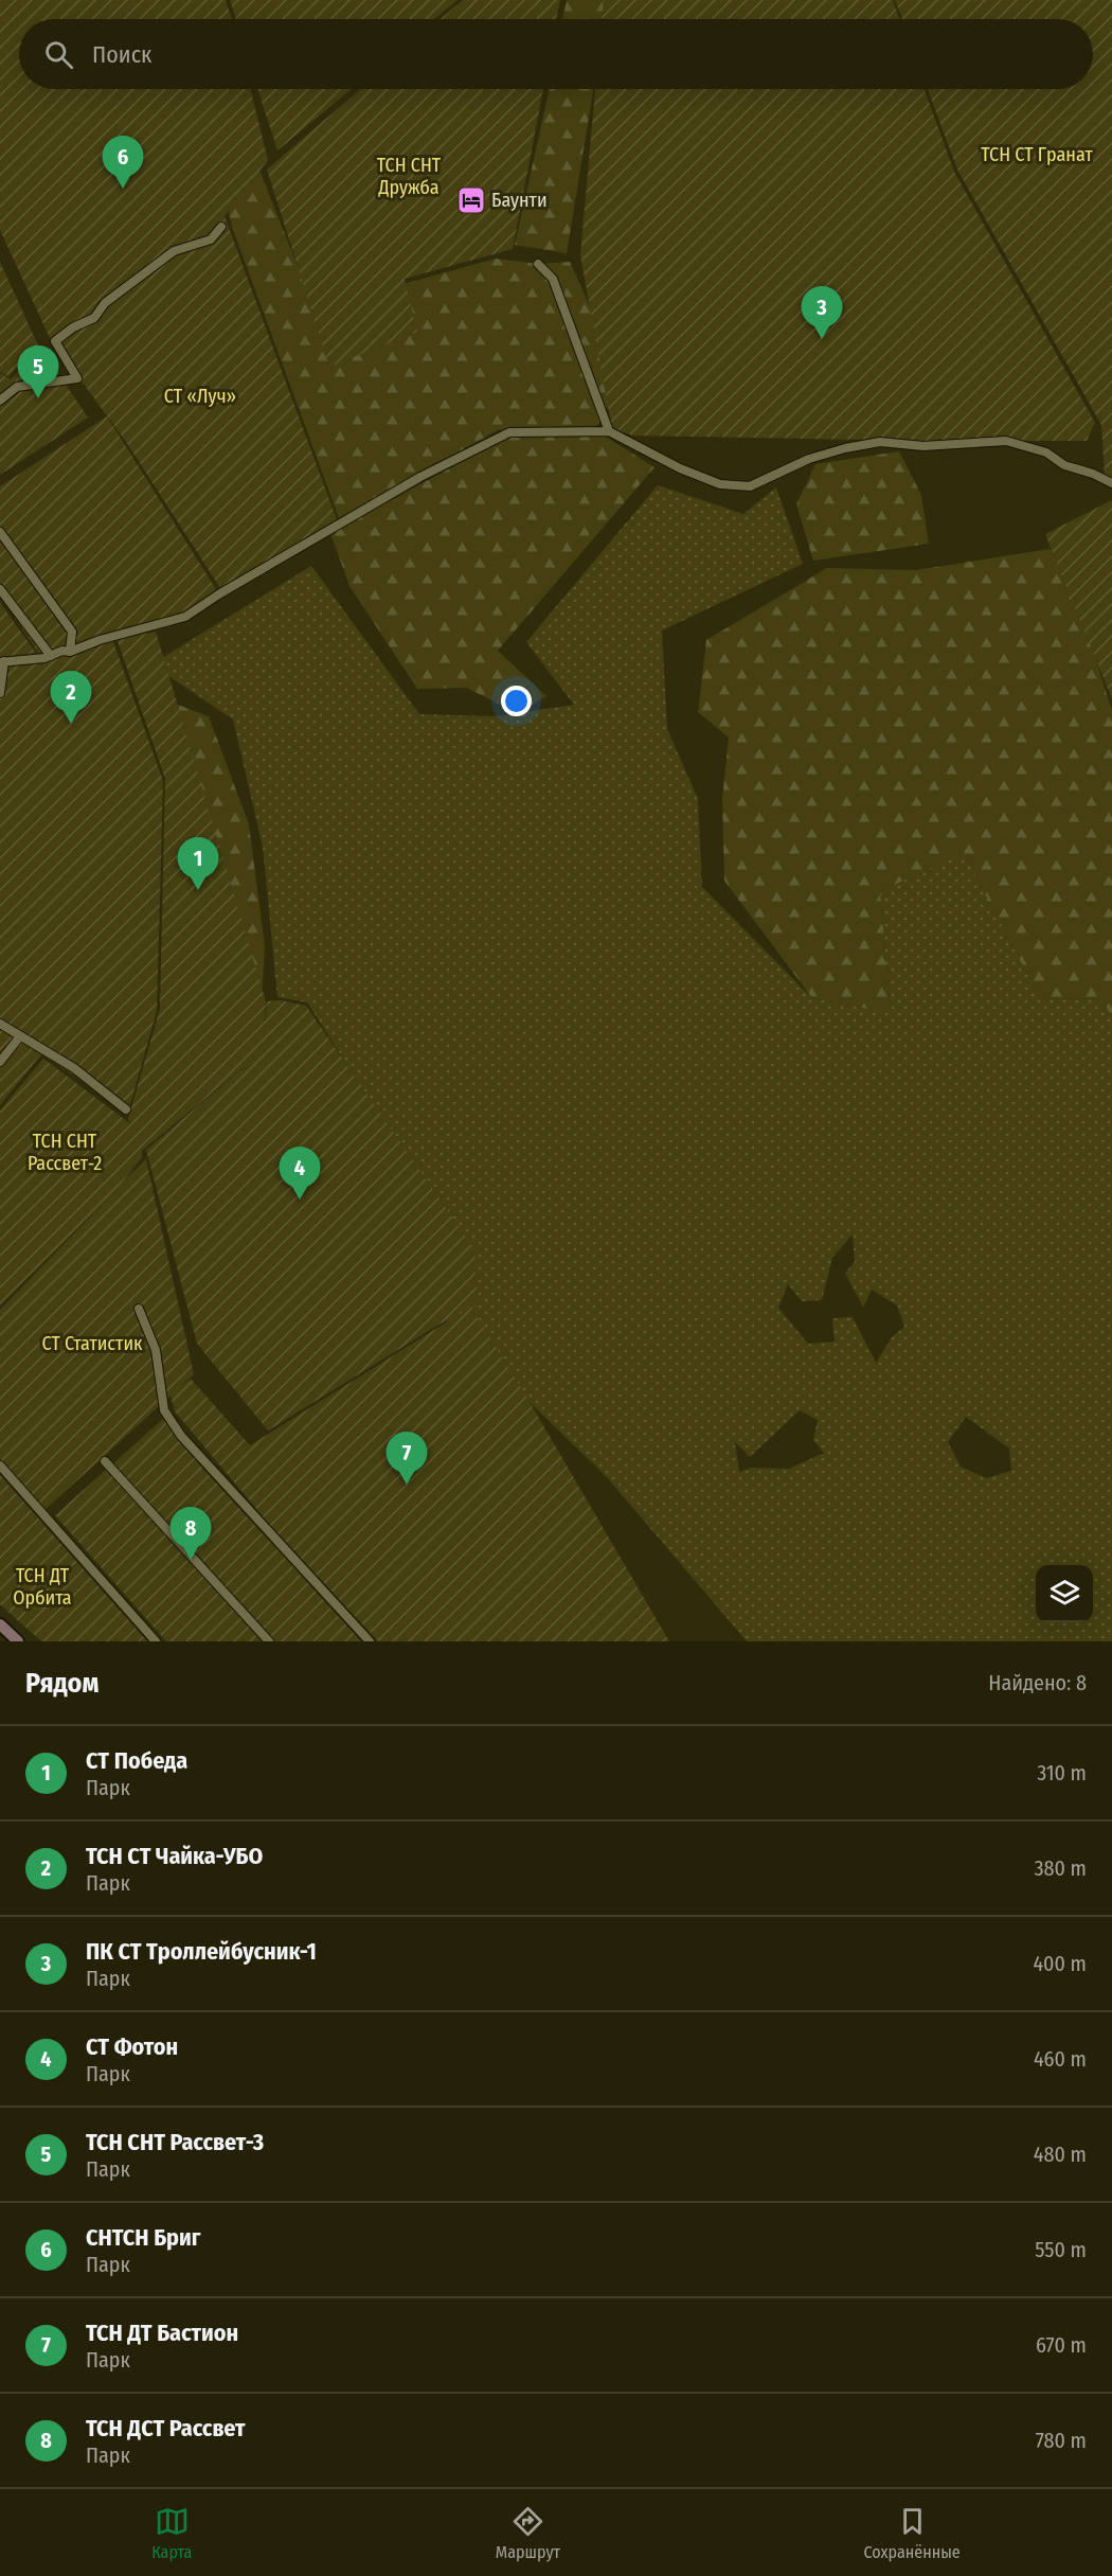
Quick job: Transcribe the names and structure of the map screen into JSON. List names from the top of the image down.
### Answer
{
  "parks": [
    "ТСН СТ Гранат",
    "ТСН СНТ Дружба",
    "СТ «Луч»",
    "ТСН СНТ Рассвет-2",
    "СТ Статистик",
    "ТСН ДТ Орбита"
  ],
  "places": {
    "hotel": ["Баунти"]
  },
  "page": {
    "search": "Поиск",
    "pins": [
      "6",
      "3",
      "5",
      "2",
      "1",
      "4",
      "7",
      "8"
    ],
    "heading": ["Рядом", "Найдено: 8"],
    "list": [
      {
        "mark": "1",
        "name": "СТ Победа",
        "note": "Парк",
        "value": "310 m"
      },
      {
        "mark": "2",
        "name": "ТСН СТ Чайка-УБО",
        "note": "Парк",
        "value": "380 m"
      },
      {
        "mark": "3",
        "name": "ПК СТ Троллейбусник-1",
        "note": "Парк",
        "value": "400 m"
      },
      {
        "mark": "4",
        "name": "СТ Фотон",
        "note": "Парк",
        "value": "460 m"
      },
      {
        "mark": "5",
        "name": "ТСН СНТ Рассвет-3",
        "note": "Парк",
        "value": "480 m"
      },
      {
        "mark": "6",
        "name": "СНТСН Бриг",
        "note": "Парк",
        "value": "550 m"
      },
      {
        "mark": "7",
        "name": "ТСН ДТ Бастион",
        "note": "Парк",
        "value": "670 m"
      },
      {
        "mark": "8",
        "name": "ТСН ДСТ Рассвет",
        "note": "Парк",
        "value": "780 m"
      }
    ],
    "nav": ["Карта", "Маршрут", "Сохранённые"]
  }
}
